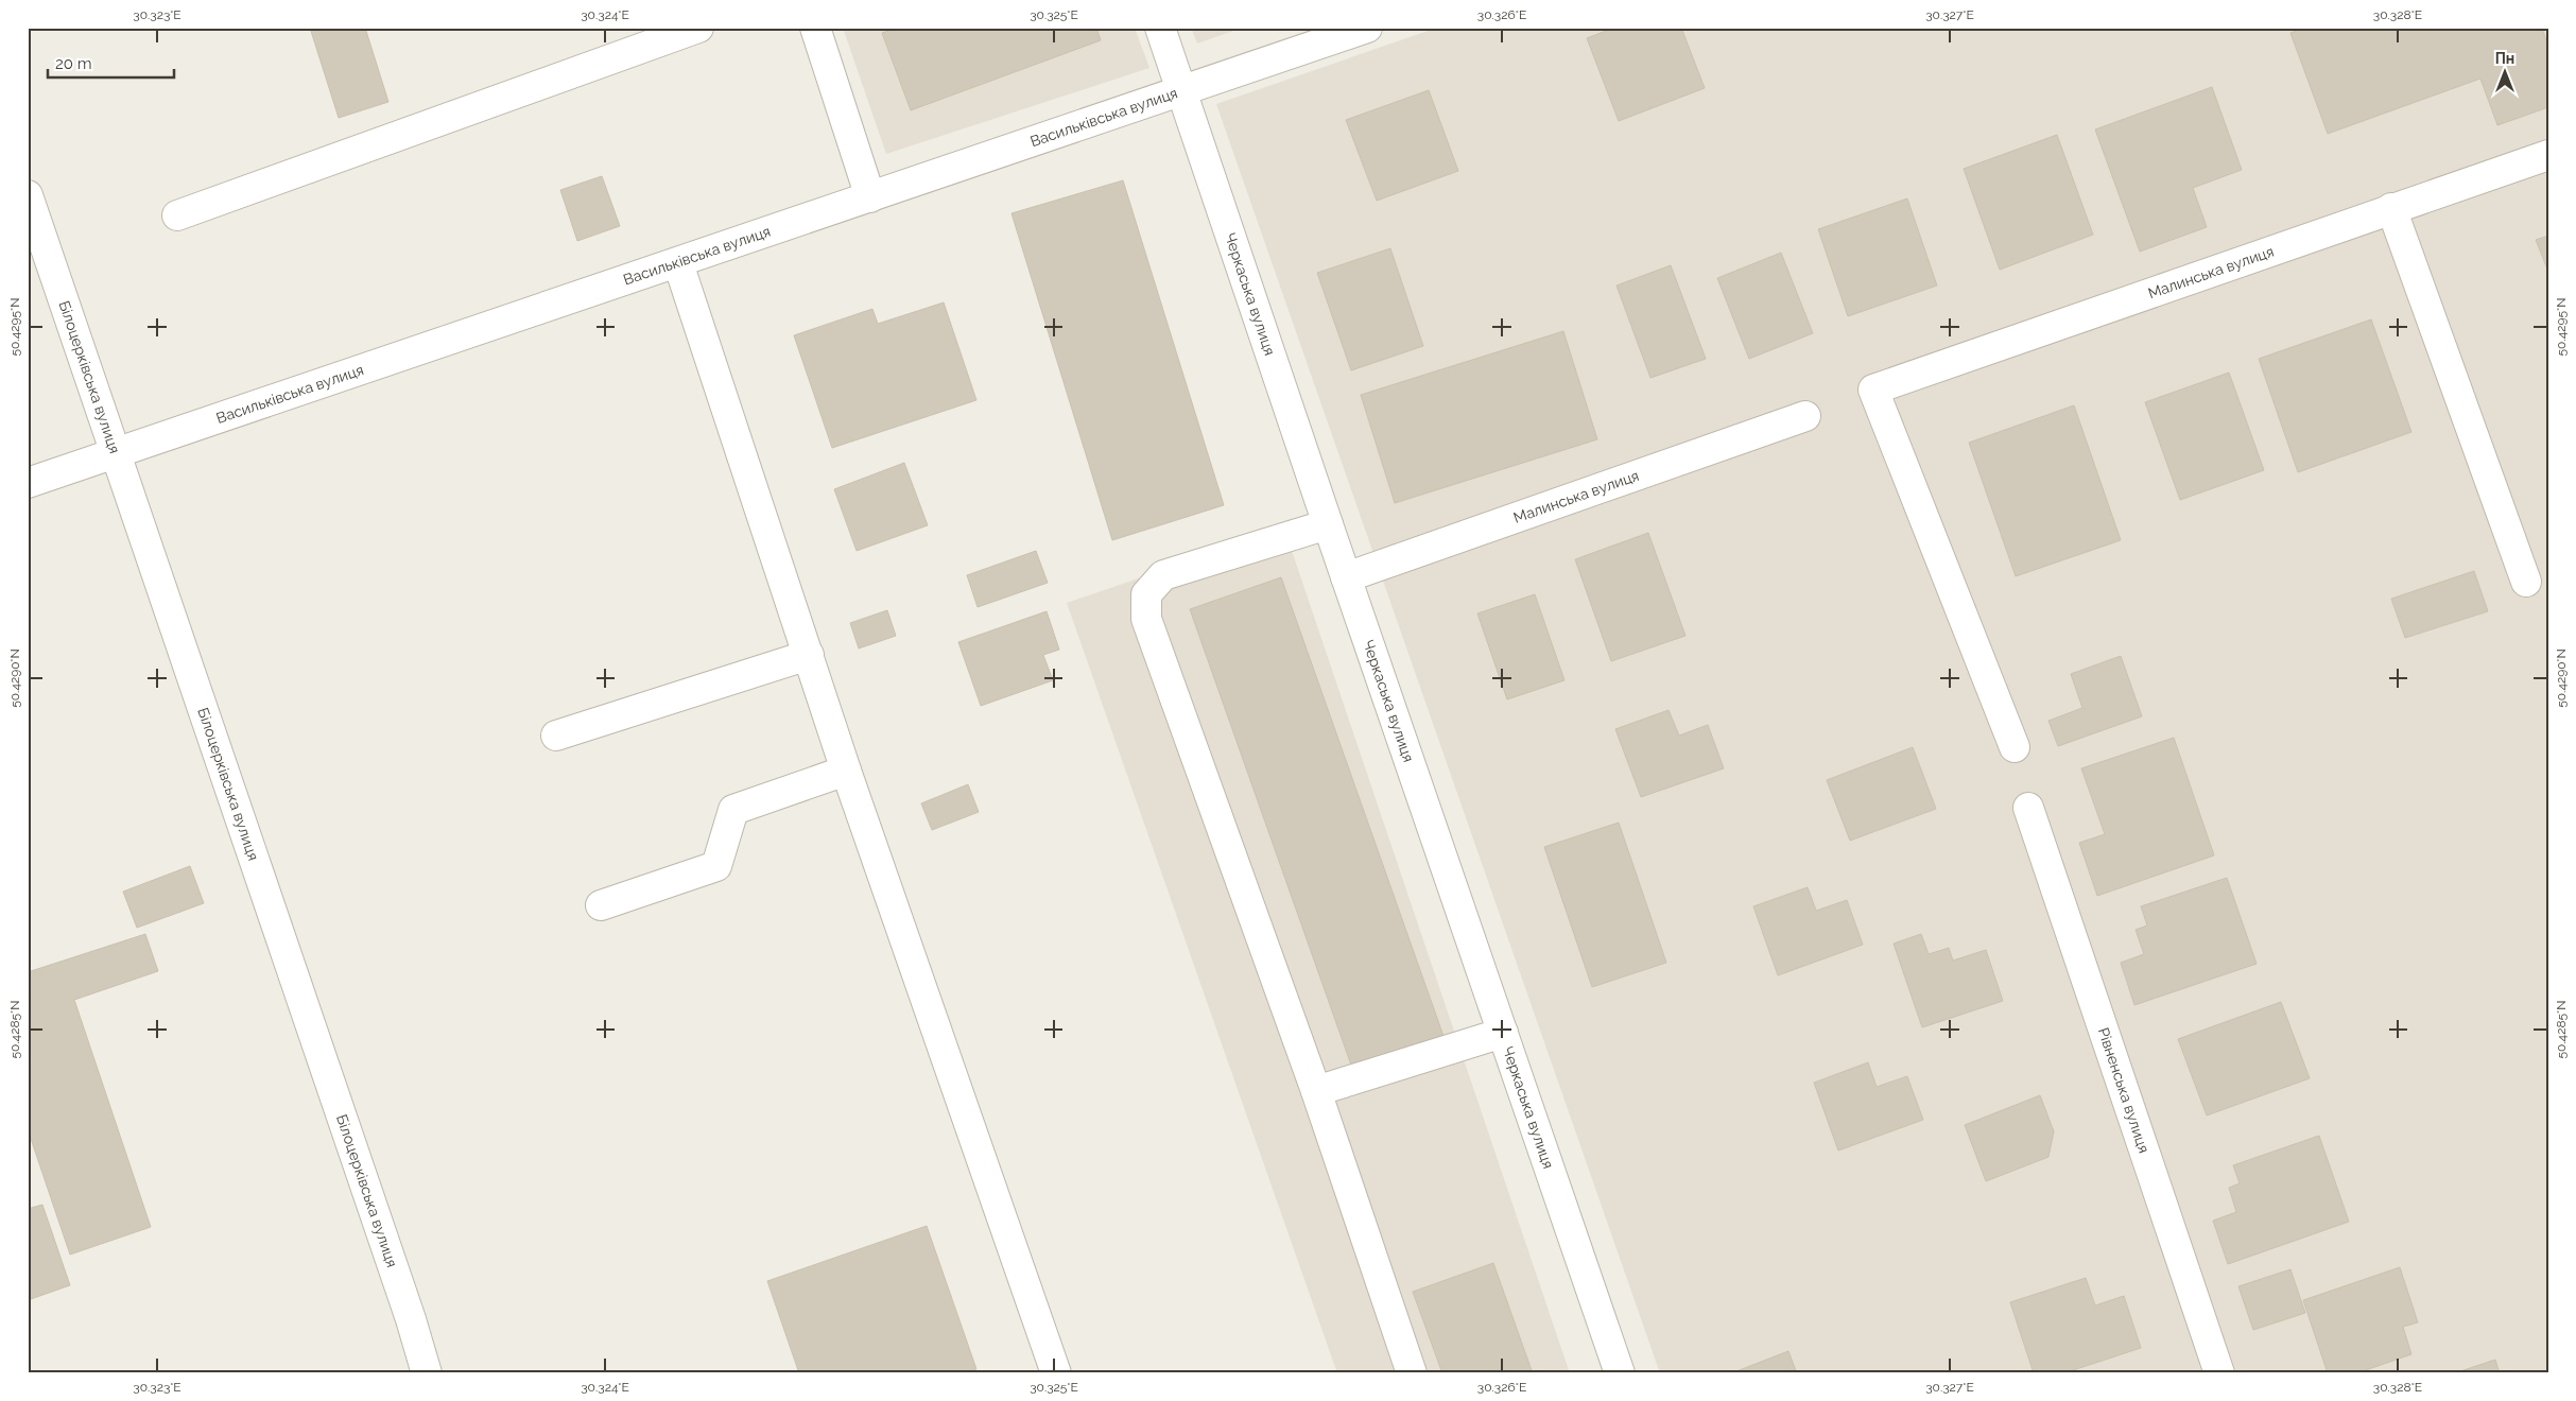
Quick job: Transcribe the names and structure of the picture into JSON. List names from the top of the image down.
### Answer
{
  "streets": {
    "street": [
      "Васильківська вулиця",
      "Малинська вулиця",
      "Черкаська вулиця",
      "Білоцерківська вулиця",
      "Рівненська вулиця"
    ]
  },
  "crossings": [
    ["Васильківська вулиця", "Черкаська вулиця"],
    ["Васильківська вулиця", "Білоцерківська вулиця"],
    ["Малинська вулиця", "Черкаська вулиця"]
  ],
  "scale_bar": "20 m",
  "north": "top",
  "coordinates": [
    "30.323°E",
    "30.324°E",
    "30.325°E",
    "30.326°E",
    "30.327°E",
    "30.328°E",
    "50.4295°N",
    "50.4290°N",
    "50.4285°N"
  ]
}
